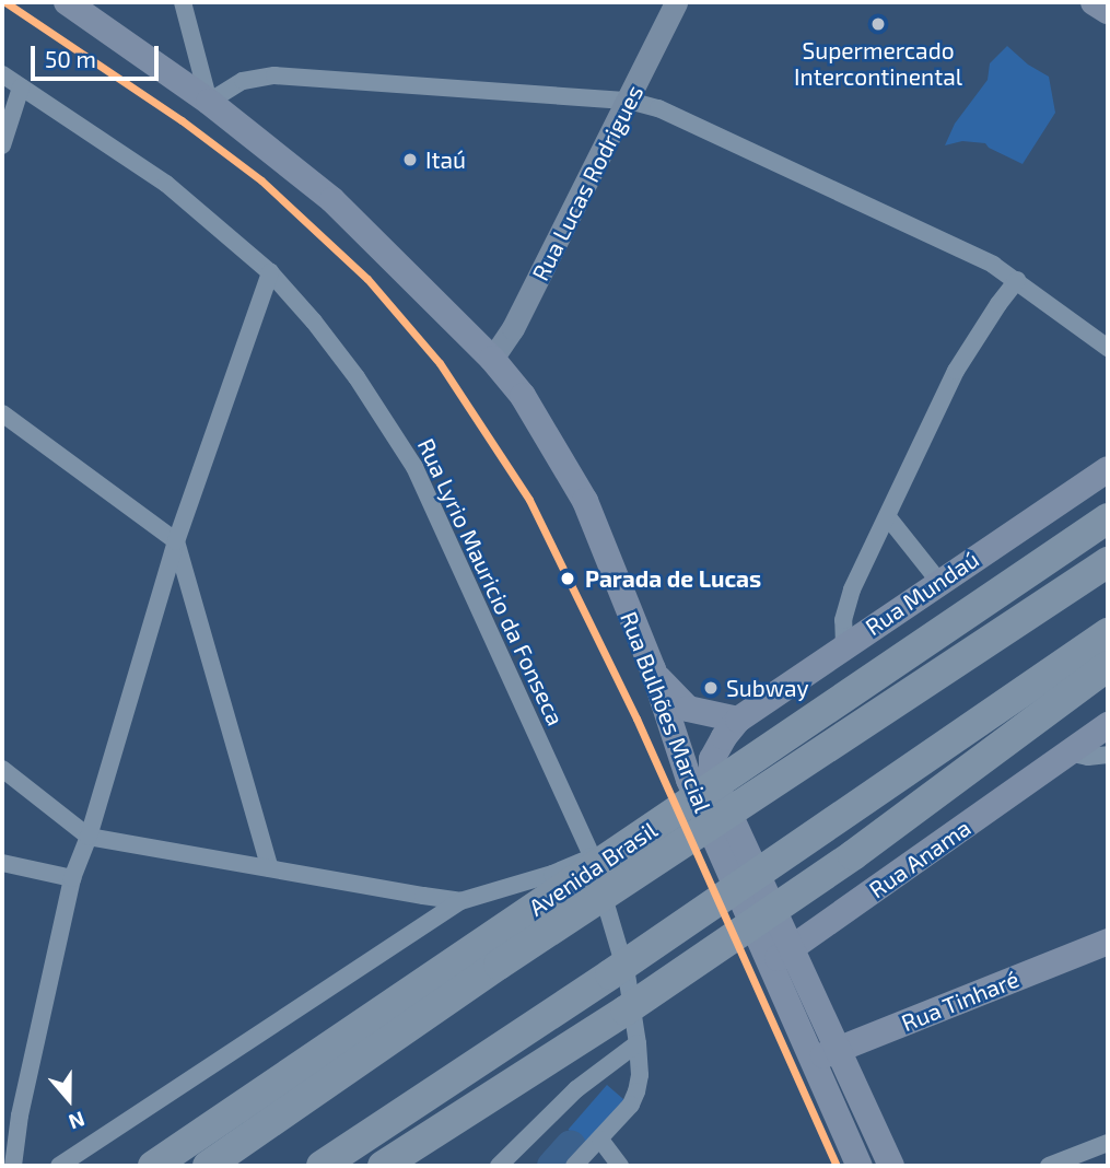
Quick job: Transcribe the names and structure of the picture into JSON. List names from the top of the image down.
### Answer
{
  "streets": {
    "highway": ["Avenida Brasil"],
    "main road": [
      "Rua Mundaú",
      "Rua Bulhões Marcial",
      "Rua Anama",
      "Rua Tinharé"
    ],
    "street": ["Rua Lucas Rodrigues", "Rua Lyrio Mauricio da Fonseca"]
  },
  "crossings": [
    ["Rua Lucas Rodrigues", "Rua Bulhões Marcial"],
    ["Rua Mundaú", "Rua Bulhões Marcial"],
    ["Rua Bulhões Marcial", "Rua Anama"],
    ["Rua Bulhões Marcial", "Rua Tinharé"]
  ],
  "places": [
    "Supermercado Intercontinental",
    "Itaú",
    "Parada de Lucas",
    "Subway"
  ],
  "scale_bar": "50 m",
  "north": "bottom"
}
